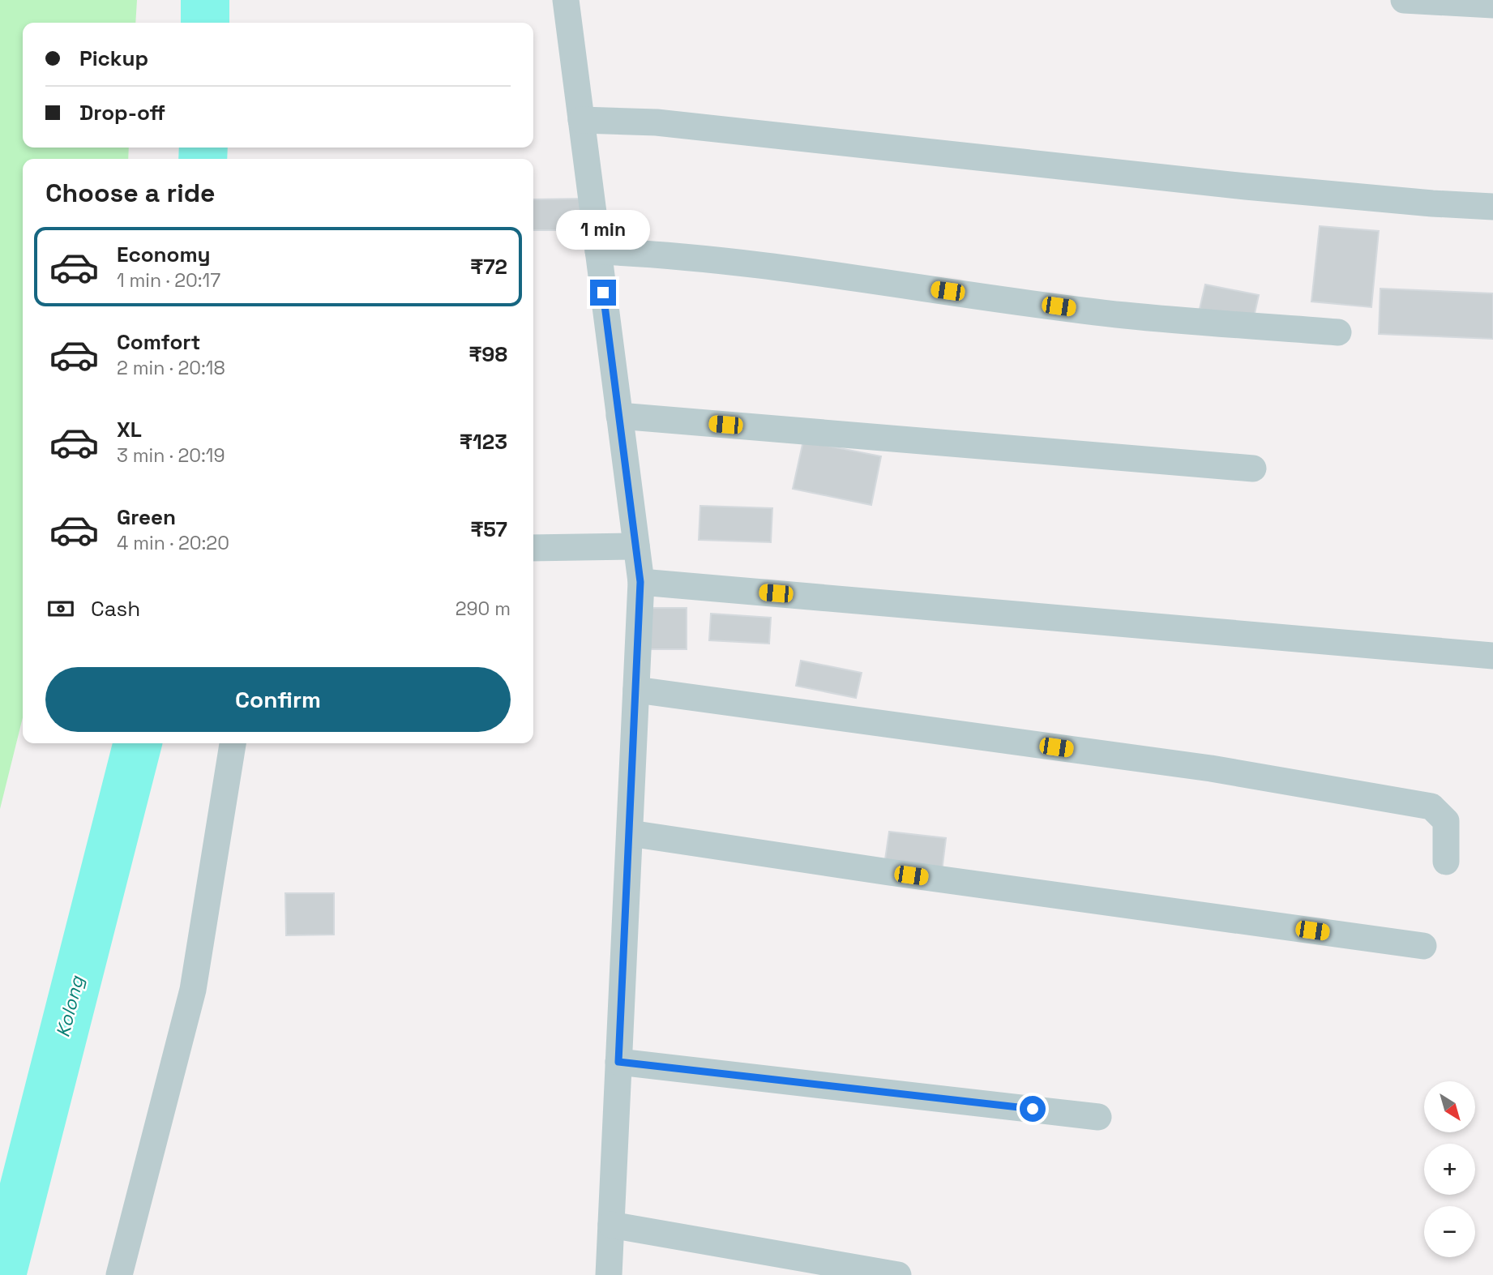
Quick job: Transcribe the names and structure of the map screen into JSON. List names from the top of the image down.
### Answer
{
  "water": ["Kolong"],
  "north": "bottom right",
  "page": {
    "banner": ["Pickup", "Drop-off"],
    "heading": "Choose a ride",
    "bubble": "1 min",
    "list": [
      {
        "name": "Economy",
        "note": "1 min · 20:17",
        "value": "₹72"
      },
      {
        "name": "Comfort",
        "note": "2 min · 20:18",
        "value": "₹98"
      },
      {
        "name": "XL",
        "note": "3 min · 20:19",
        "value": "₹123"
      },
      {
        "name": "Green",
        "note": "4 min · 20:20",
        "value": "₹57"
      }
    ],
    "pay": ["Cash", "290 m"],
    "buttons": "Confirm",
    "map_buttons": ["+", "−"]
  }
}
